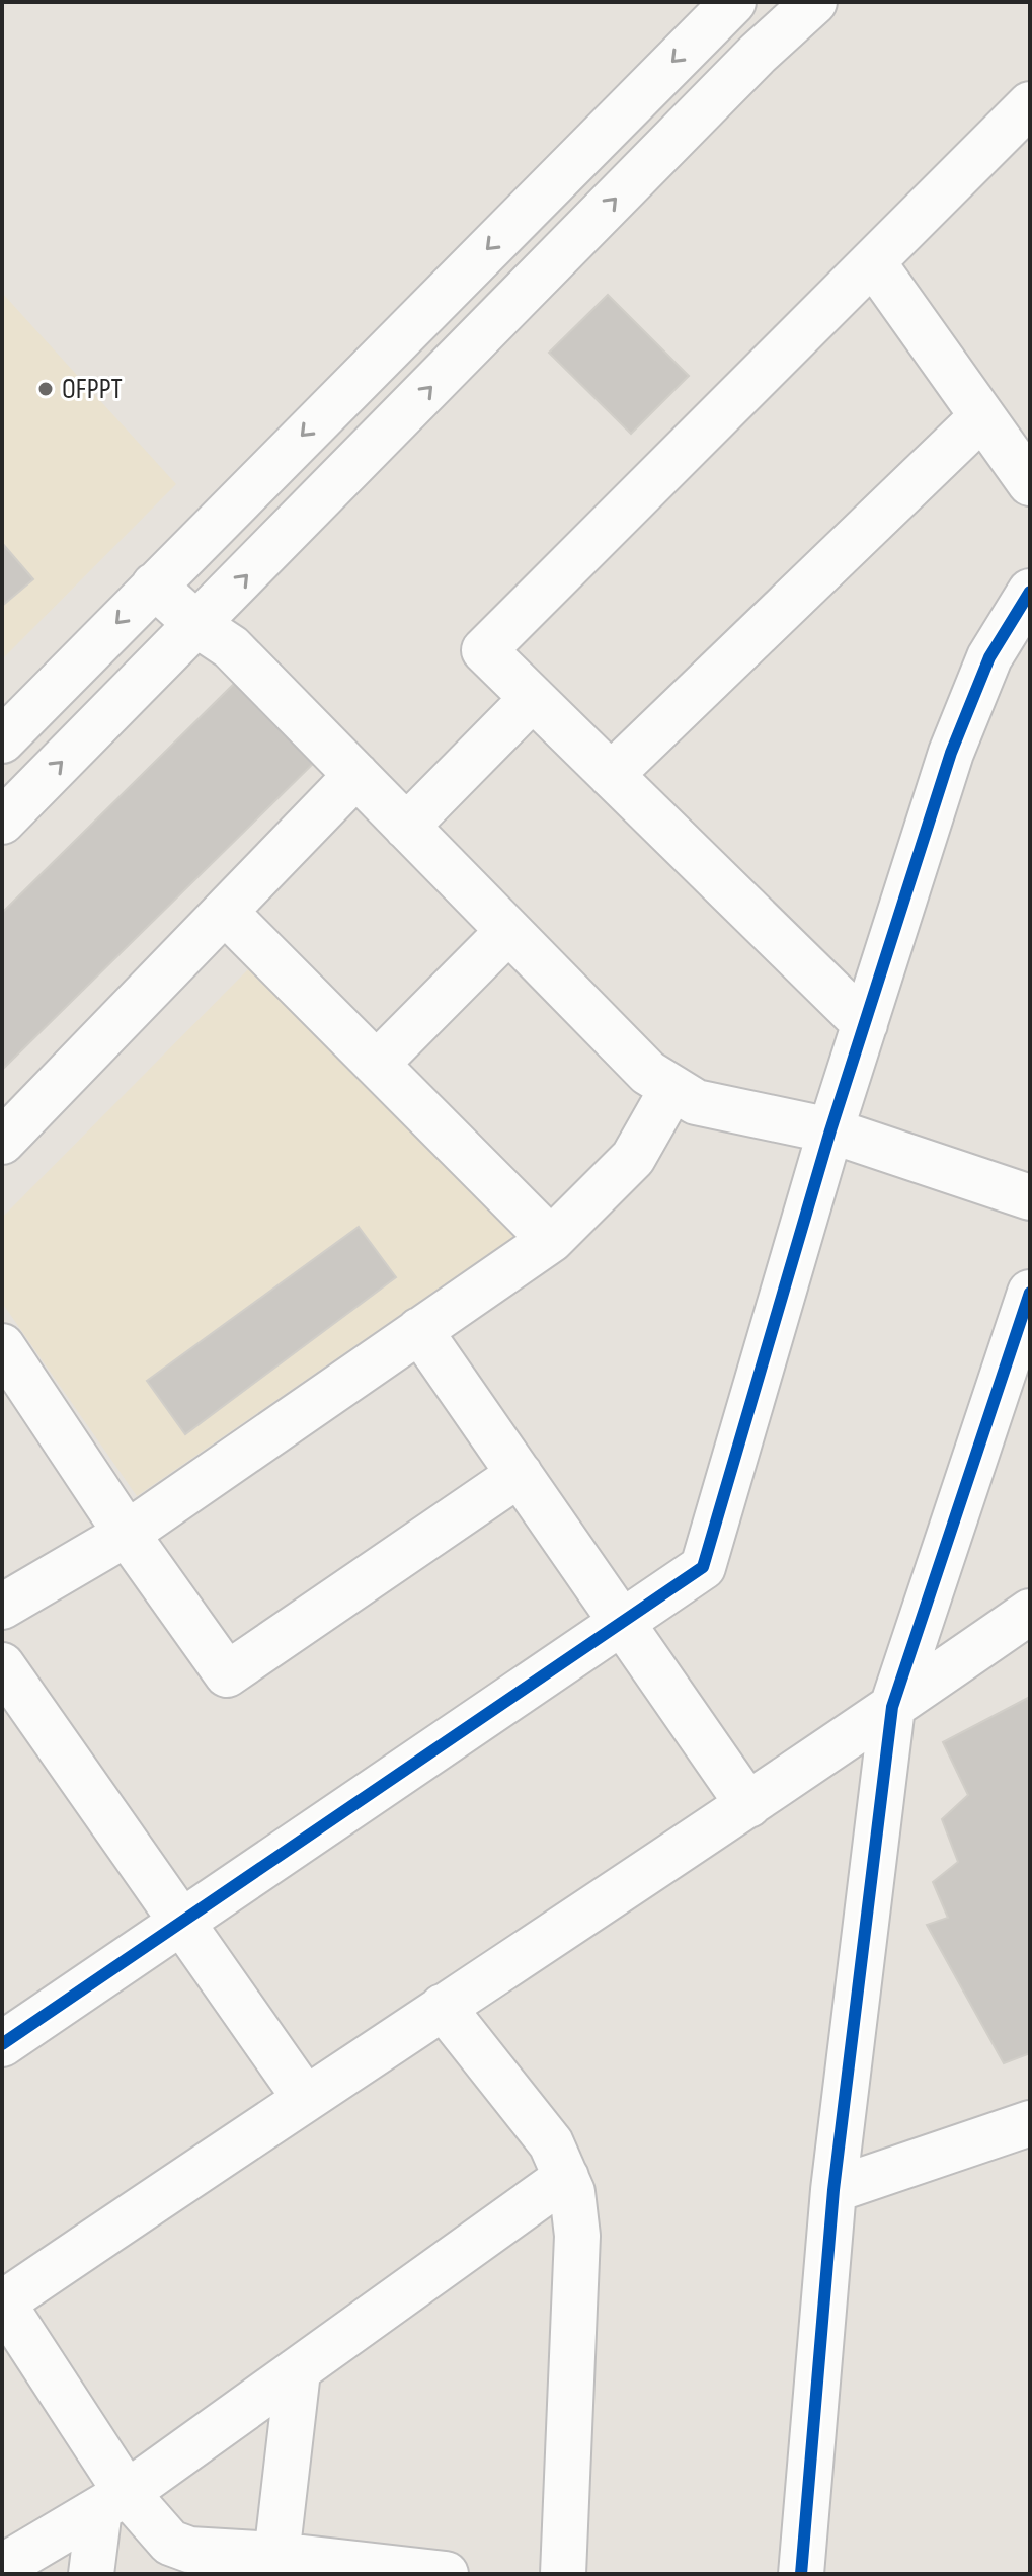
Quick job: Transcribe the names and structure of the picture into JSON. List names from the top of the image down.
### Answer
{
  "places": ["OFPPT"]
}
